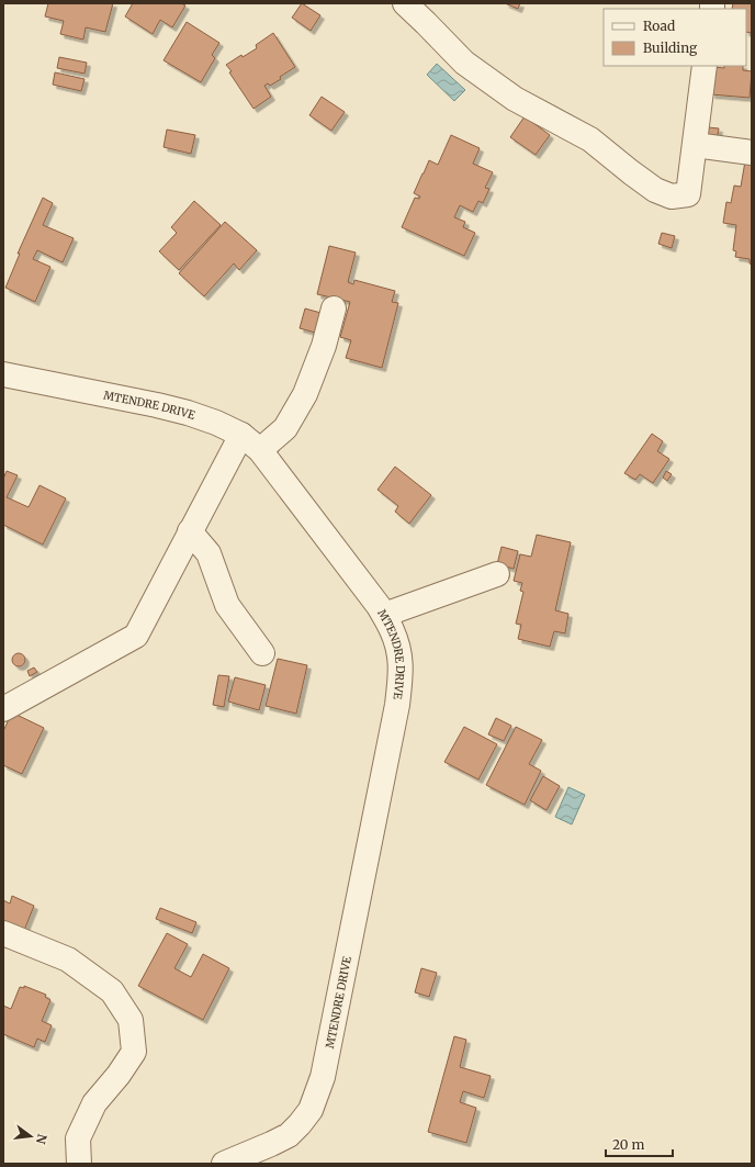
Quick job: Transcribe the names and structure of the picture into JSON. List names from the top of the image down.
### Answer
{
  "streets": {
    "street": ["MTENDRE DRIVE"]
  },
  "legend": ["Road", "Building"],
  "scale_bar": "20 m",
  "north": "right"
}
